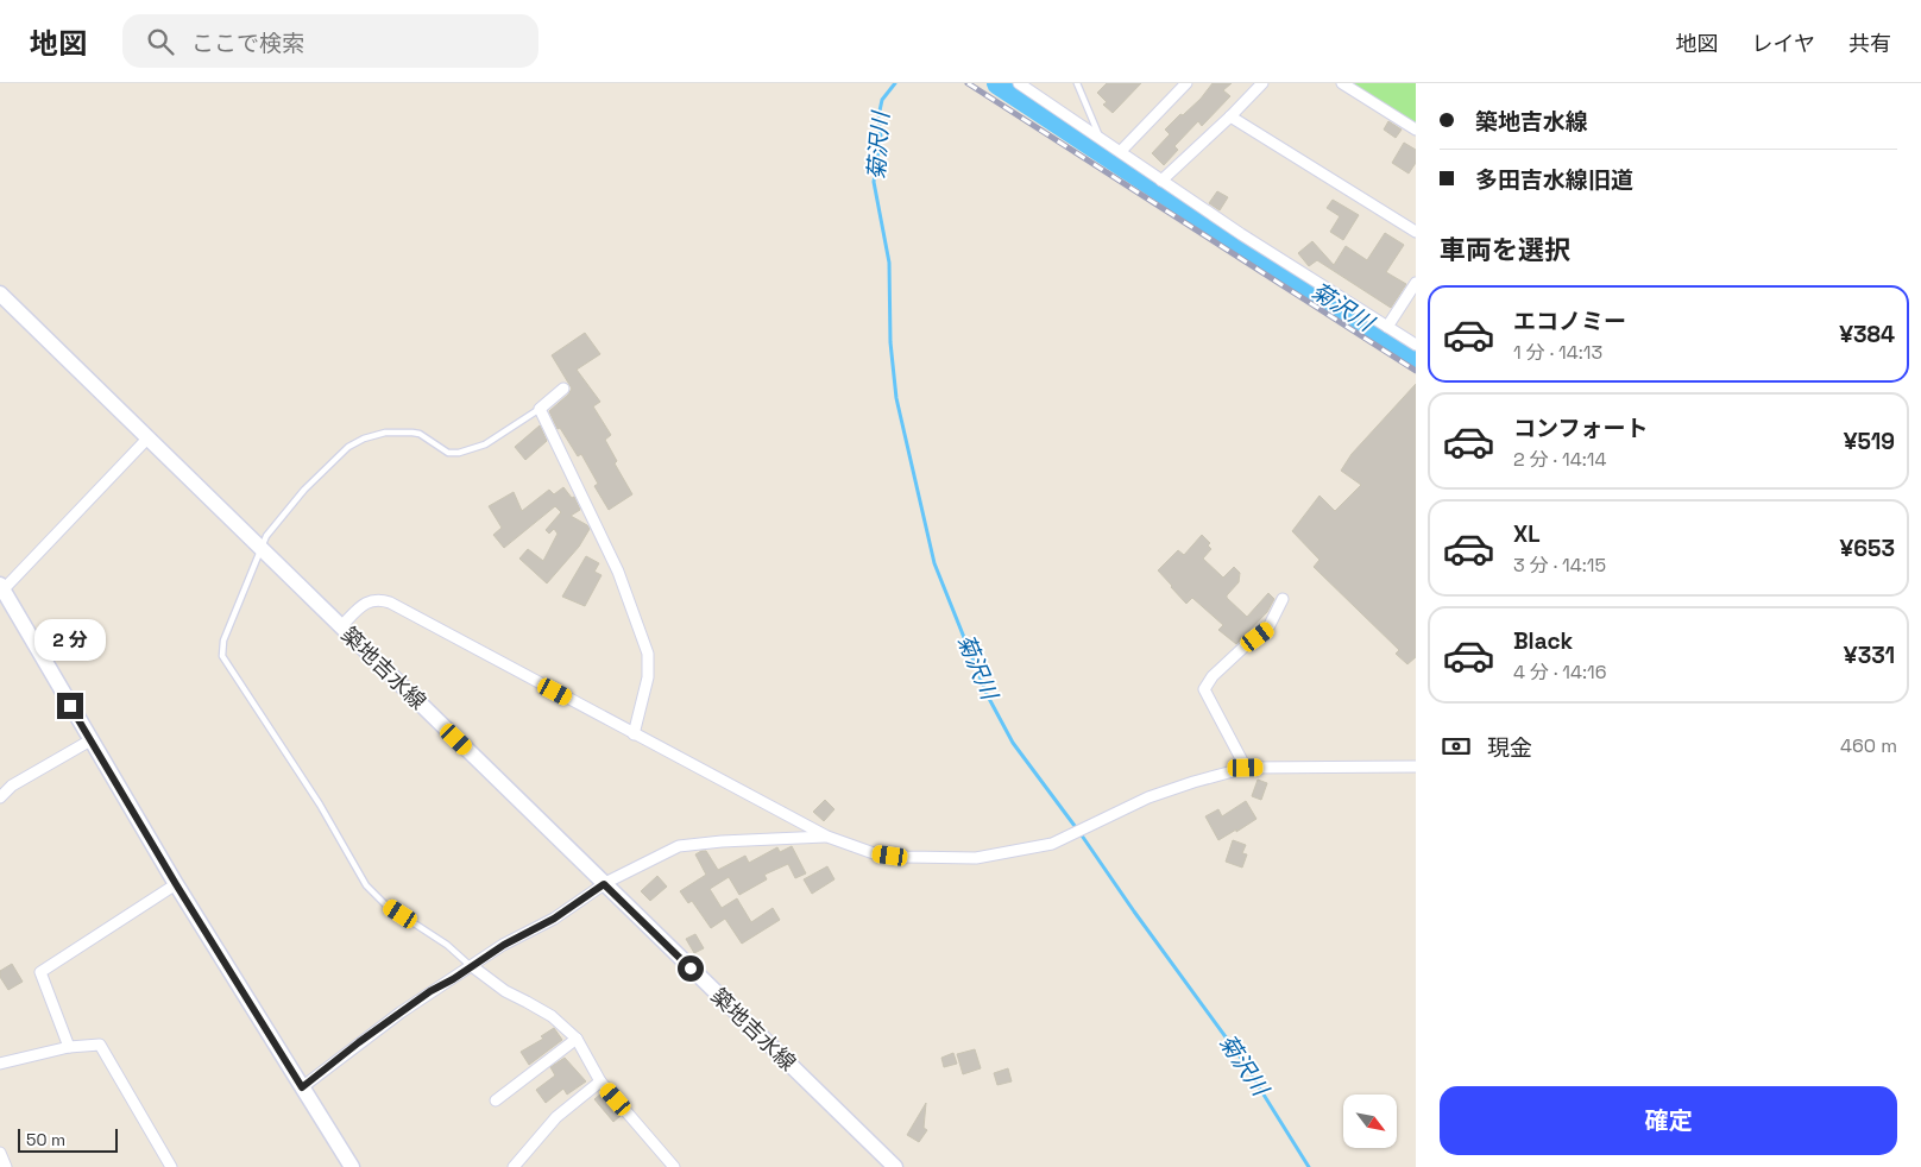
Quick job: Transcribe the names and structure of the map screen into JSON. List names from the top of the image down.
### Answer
{
  "streets": {
    "main road": ["築地吉水線"]
  },
  "water": ["菊沢川"],
  "scale_bar": "50 m",
  "north": "bottom right",
  "page": {
    "header": "地図",
    "search": "ここで検索",
    "nav": ["地図", "レイヤ", "共有"],
    "banner": ["築地吉水線", "多田吉水線旧道"],
    "heading": "車両を選択",
    "list": [
      {
        "name": "エコノミー",
        "note": "1 分 · 14:13",
        "value": "¥384"
      },
      {
        "name": "コンフォート",
        "note": "2 分 · 14:14",
        "value": "¥519"
      },
      {
        "name": "XL",
        "note": "3 分 · 14:15",
        "value": "¥653"
      },
      {
        "name": "Black",
        "note": "4 分 · 14:16",
        "value": "¥331"
      }
    ],
    "bubble": "2 分",
    "pay": ["現金", "460 m"],
    "buttons": "確定",
    "scale": "50 m"
  }
}
